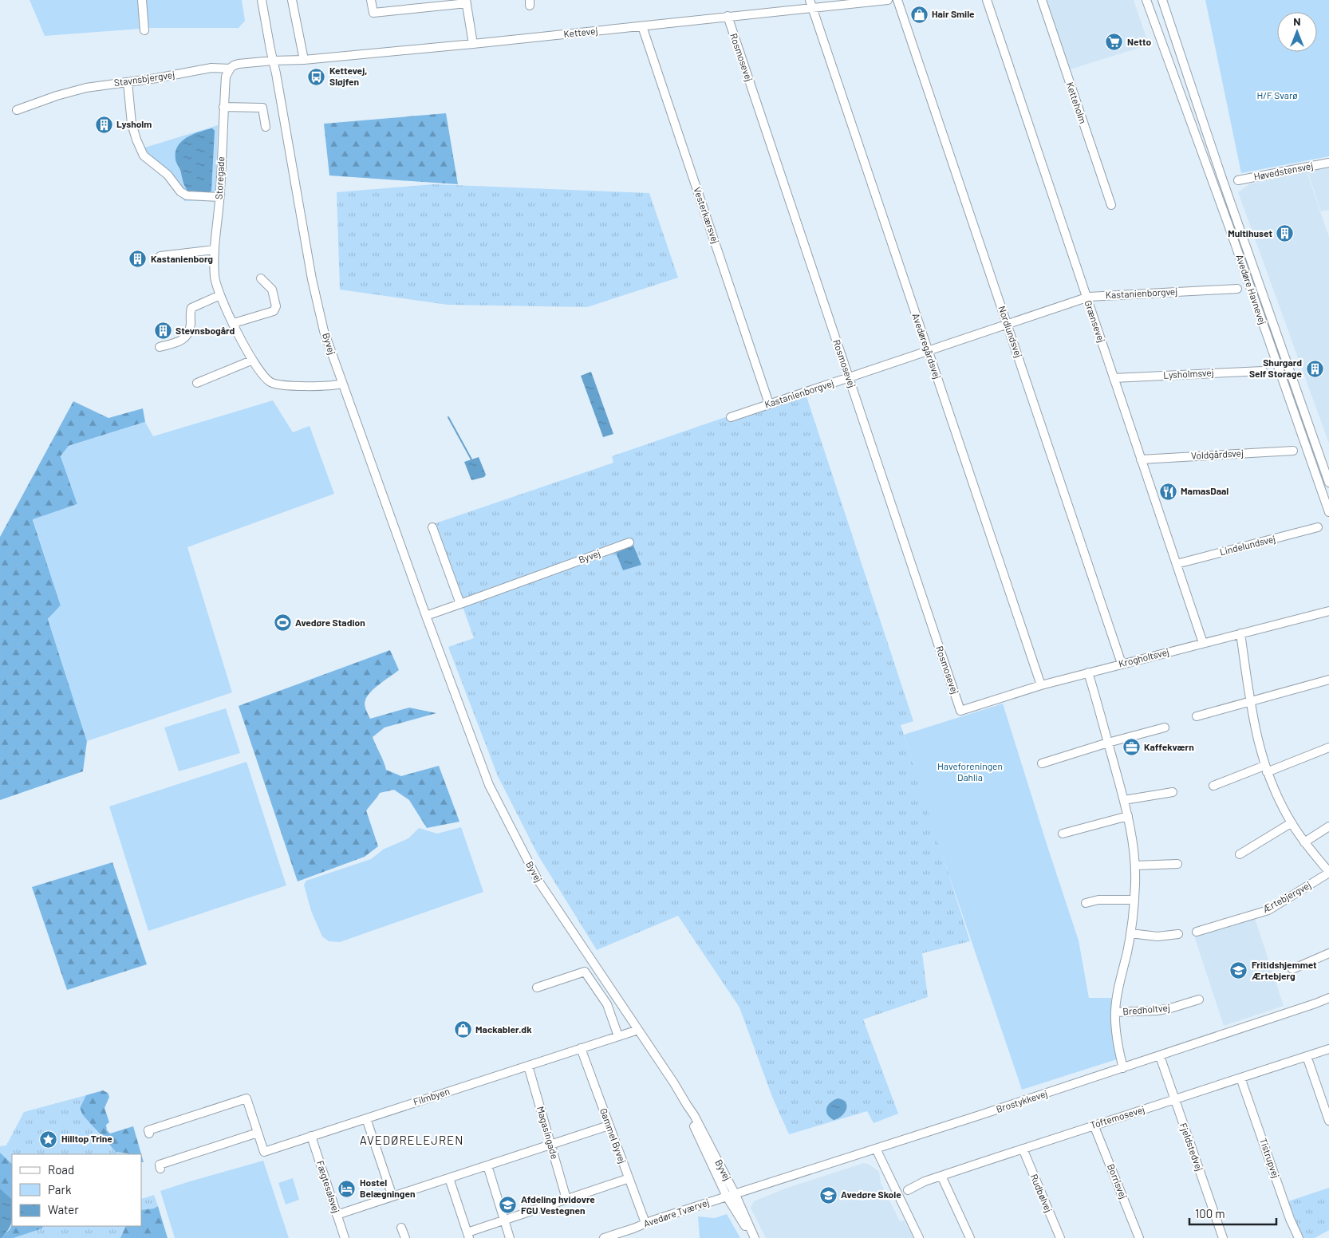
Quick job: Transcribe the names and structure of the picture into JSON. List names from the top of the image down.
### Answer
{
  "streets": {
    "street": [
      "Kettevej",
      "Rosmosevej",
      "Stavnsbjergvej",
      "Ketteholm",
      "Høvedstensvej",
      "Storegade",
      "Vesterkærsvej",
      "Avedøre Havnevej",
      "Kastanienborgvej",
      "Grænsevej",
      "Nordlundsvej",
      "Byvej",
      "Avedøregårdsvej",
      "Lysholmsvej",
      "Voldgårdsvej",
      "Lindelundsvej",
      "Krogholtsvej",
      "Ærtebjergvej",
      "Bredholtvej",
      "Filmbyen",
      "Brostykkevej",
      "Toftemosevej",
      "Magasingade",
      "Gammel Byvej",
      "Fjeldstedvej",
      "Tistrupvej",
      "Borrisvej",
      "Fægtesalsvej",
      "Rudbølvej",
      "Avedøre Tværvej"
    ]
  },
  "crossings": [
    ["Kettevej", "Rosmosevej"],
    ["Kettevej", "Stavnsbjergvej"],
    ["Kettevej", "Vesterkærsvej"],
    ["Kettevej", "Byvej"],
    ["Kettevej", "Avedøregårdsvej"],
    ["Rosmosevej", "Kastanienborgvej"],
    ["Rosmosevej", "Krogholtsvej"],
    ["Stavnsbjergvej", "Storegade"],
    ["Stavnsbjergvej", "Byvej"],
    ["Storegade", "Byvej"],
    ["Vesterkærsvej", "Kastanienborgvej"],
    ["Kastanienborgvej", "Grænsevej"],
    ["Kastanienborgvej", "Nordlundsvej"],
    ["Kastanienborgvej", "Avedøregårdsvej"],
    ["Grænsevej", "Lysholmsvej"],
    ["Grænsevej", "Voldgårdsvej"],
    ["Grænsevej", "Lindelundsvej"],
    ["Grænsevej", "Krogholtsvej"],
    ["Nordlundsvej", "Krogholtsvej"],
    ["Byvej", "Filmbyen"],
    ["Byvej", "Brostykkevej"],
    ["Byvej", "Avedøre Tværvej"],
    ["Avedøregårdsvej", "Krogholtsvej"],
    ["Krogholtsvej", "Ærtebjergvej"],
    ["Krogholtsvej", "Bredholtvej"],
    ["Bredholtvej", "Brostykkevej"],
    ["Filmbyen", "Magasingade"],
    ["Filmbyen", "Gammel Byvej"],
    ["Filmbyen", "Fægtesalsvej"],
    ["Brostykkevej", "Fjeldstedvej"],
    ["Brostykkevej", "Avedøre Tværvej"],
    ["Toftemosevej", "Fjeldstedvej"],
    ["Toftemosevej", "Tistrupvej"],
    ["Toftemosevej", "Borrisvej"],
    ["Toftemosevej", "Rudbølvej"],
    ["Gammel Byvej", "Avedøre Tværvej"]
  ],
  "districts": ["AVEDØRELEJREN"],
  "parks": ["H/F Svarø", "Haveforeningen Dahlia"],
  "places": {
    "shop": ["Hair Smile", "Mackabler.dk"],
    "supermarket": ["Netto"],
    "bus stop": ["Kettevej, Sløjfen"],
    "building": [
      "Lysholm",
      "Multihuset",
      "Kastanienborg",
      "Stevnsbogård",
      "Shurgard Self Storage"
    ],
    "restaurant": ["MamasDaal"],
    "sports": ["Avedøre Stadion"],
    "office": ["Kaffekværn"],
    "school or university": ["Fritidshjemmet Ærtebjerg", "Avedøre Skole", "Afdeling hvidovre FGU Vestegnen"],
    "place": ["Hilltop Trine"],
    "hotel": ["Hostel Belægningen"]
  },
  "legend": ["Road", "Park", "Water"],
  "scale_bar": "100 m",
  "north": "top"
}
